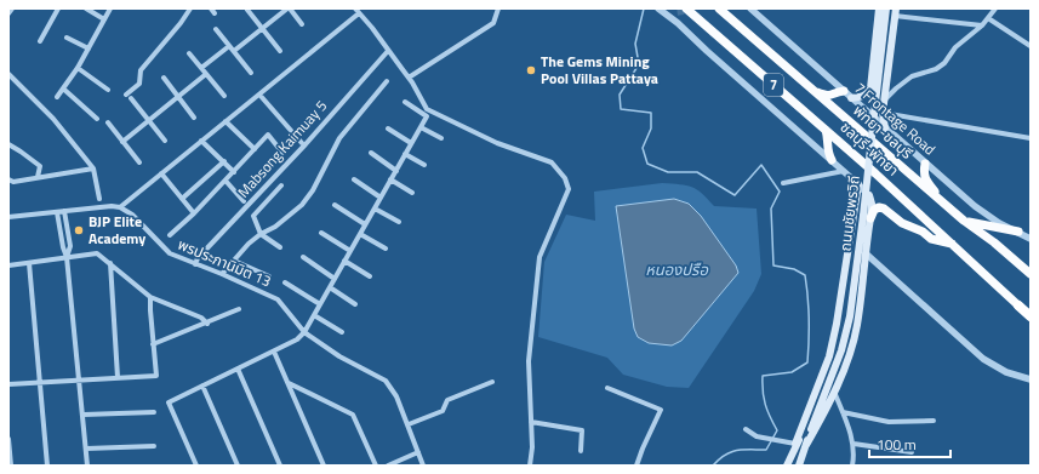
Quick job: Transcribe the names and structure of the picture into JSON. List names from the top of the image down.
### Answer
{
  "streets": {
    "highway": ["7", "พัทยา-ชลบุรี", "ชลบุรี-พัทยา"],
    "main road": ["ถนนชัยพรวิถี"],
    "street": ["7 Frontage Road", "Mabsong Kaimuay 5", "พรประภานิมิต 13"]
  },
  "crossings": [
    ["Mabsong Kaimuay 5", "พรประภานิมิต 13"]
  ],
  "water": ["หนองปรือ"],
  "places": ["The Gems Mining Pool Villas Pattaya", "BJP Elite Academy"],
  "scale_bar": "100 m"
}
